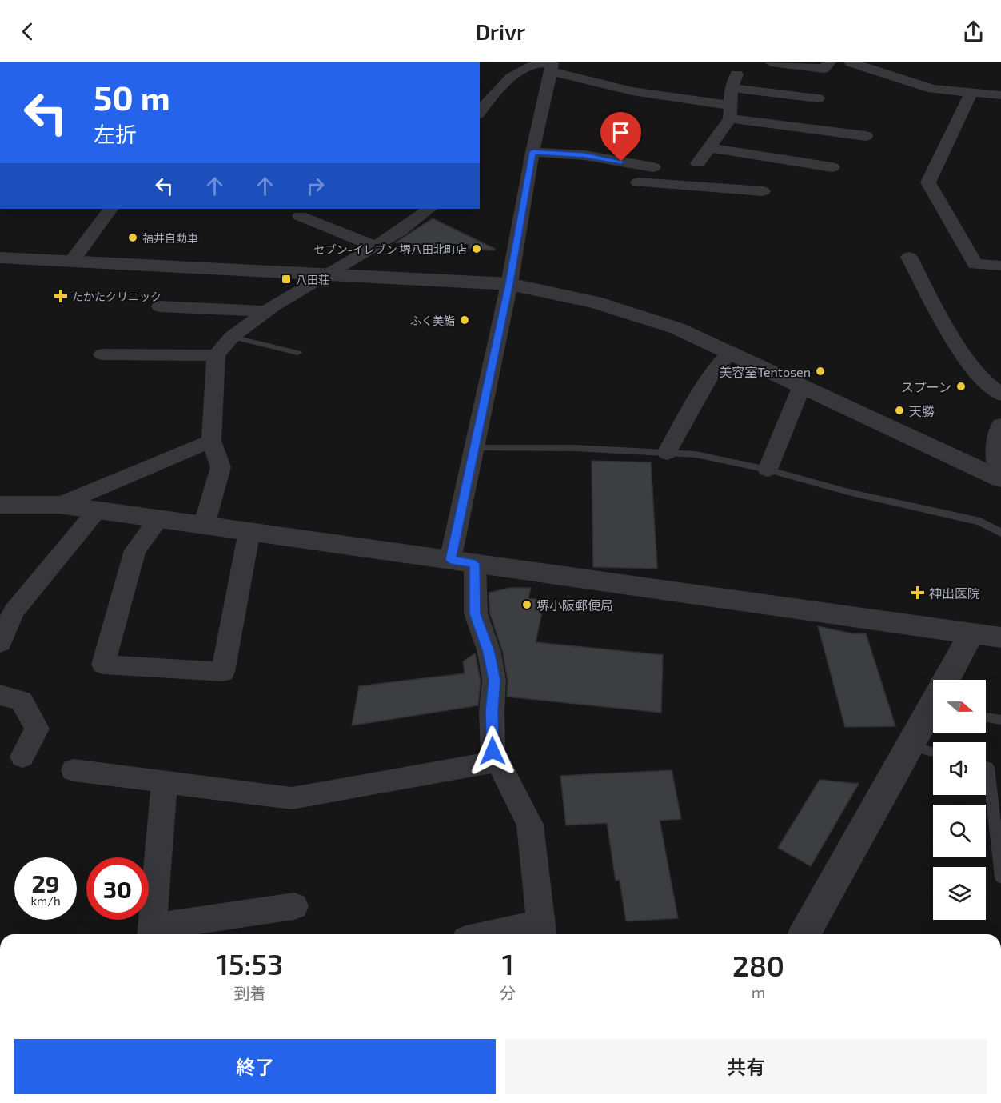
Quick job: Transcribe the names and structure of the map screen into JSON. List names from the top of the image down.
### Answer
{
  "places": {
    "other": [
      "福井自動車",
      "セブン-イレブン 堺八田北町店",
      "ふく美鮨",
      "美容室Tentosen",
      "スプーン",
      "天勝",
      "堺小阪郵便局"
    ],
    "transit": ["八田荘"],
    "health": ["たかたクリニック", "神出医院"]
  },
  "north": "right",
  "page": {
    "header": "Drivr",
    "turn": ["50 m", "左折"],
    "speed": "29 km/h",
    "limit": "30",
    "eta": [
      "15:53",
      "到着",
      "1",
      "分",
      "280",
      "m"
    ],
    "buttons": ["終了", "共有"]
  }
}
